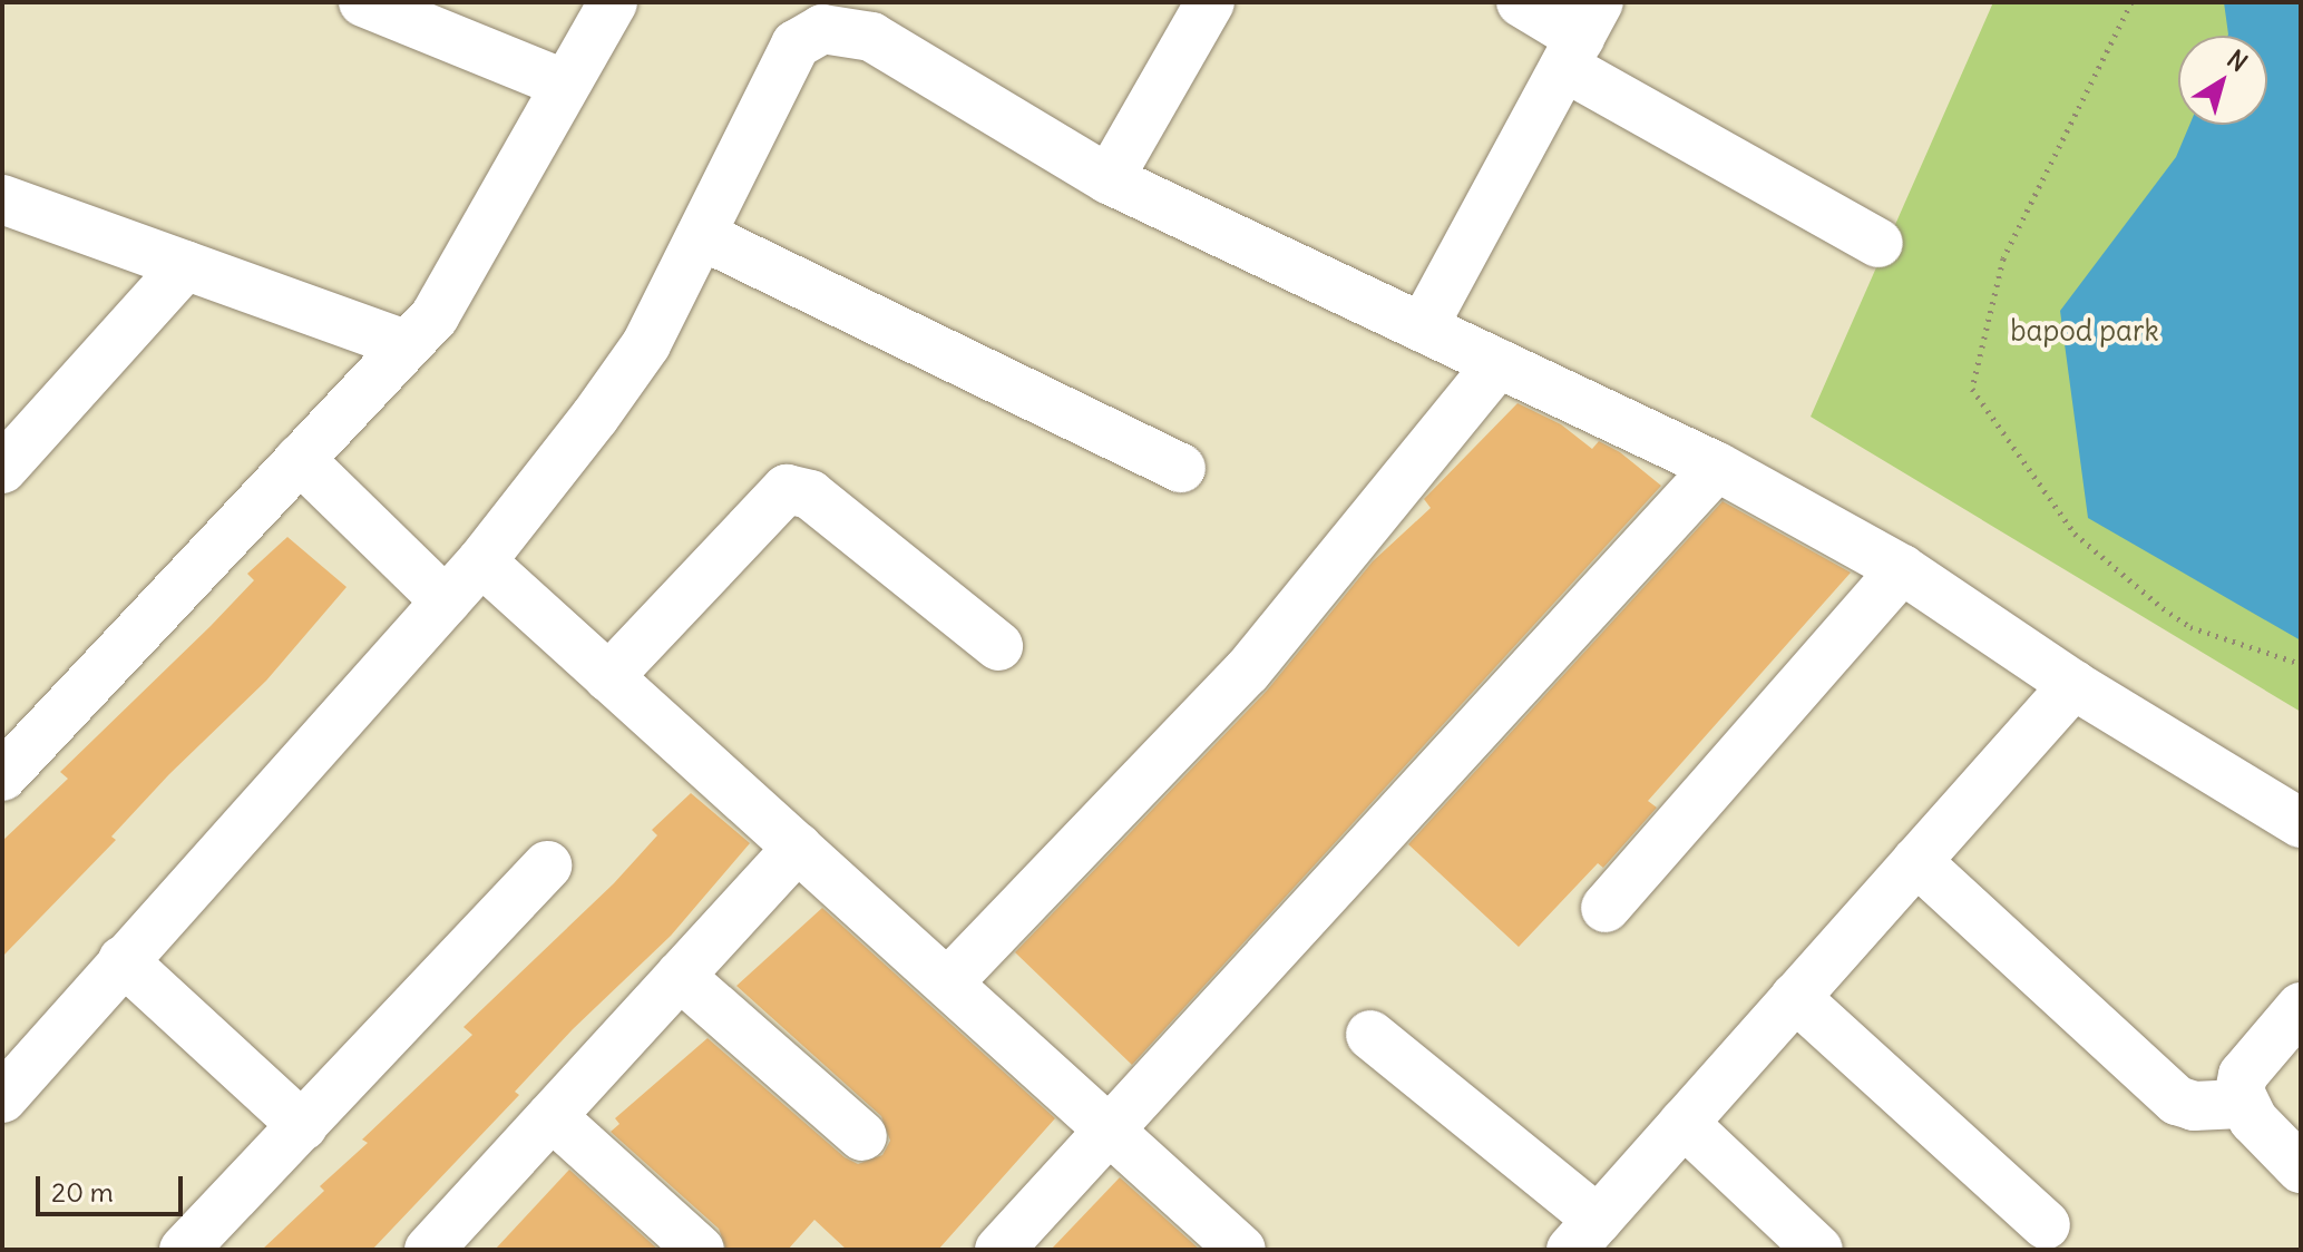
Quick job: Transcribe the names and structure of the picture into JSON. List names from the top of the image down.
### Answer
{
  "parks": ["bapod park"],
  "scale_bar": "20 m",
  "north": "top right"
}
